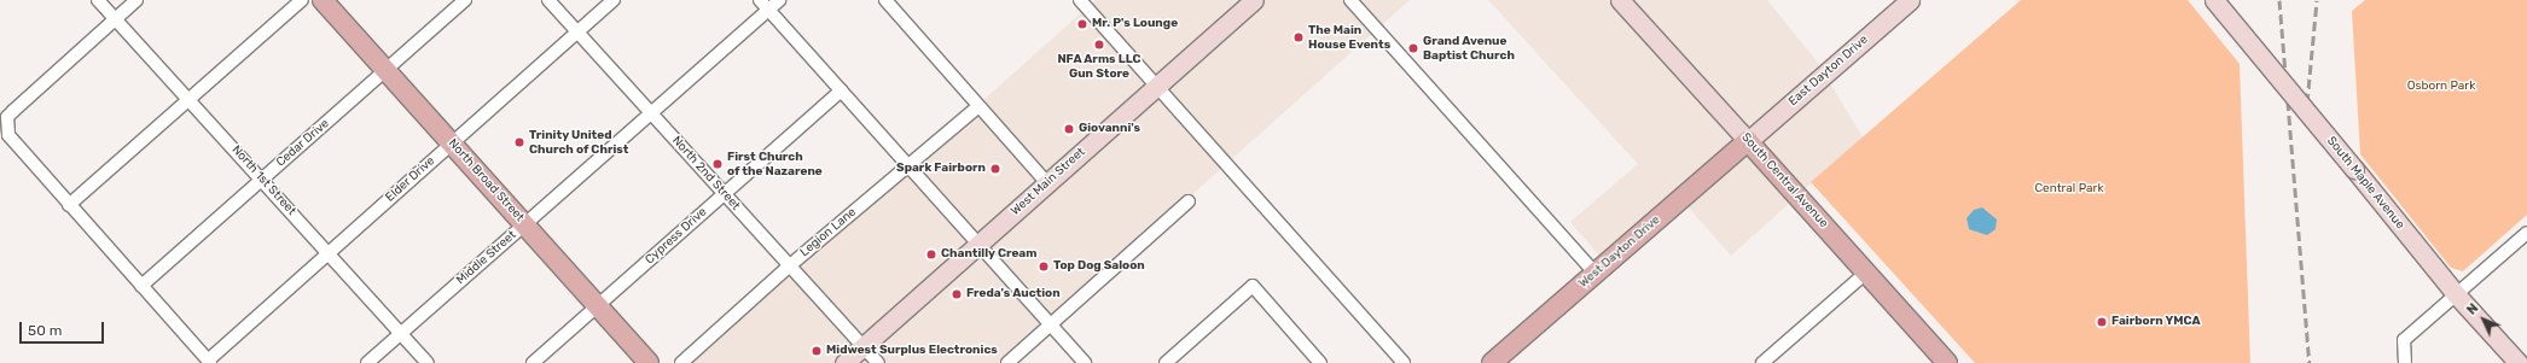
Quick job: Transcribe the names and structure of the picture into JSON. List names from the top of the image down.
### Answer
{
  "streets": {
    "main road": ["North Broad Street", "South Central Avenue", "West Dayton Drive"],
    "street": [
      "East Dayton Drive",
      "Cedar Drive",
      "North 2nd Street",
      "Elder Drive",
      "North 1st Street",
      "West Main Street",
      "South Maple Avenue",
      "Legion Lane",
      "Cypress Drive",
      "Middle Street"
    ]
  },
  "crossings": [
    ["East Dayton Drive", "South Central Avenue"],
    ["East Dayton Drive", "West Dayton Drive"],
    ["Cedar Drive", "North 1st Street"],
    ["Cedar Drive", "North Broad Street"],
    ["North 2nd Street", "Elder Drive"],
    ["North 2nd Street", "West Main Street"],
    ["North 2nd Street", "Legion Lane"],
    ["North 2nd Street", "Cypress Drive"],
    ["North 2nd Street", "Middle Street"],
    ["Elder Drive", "North 1st Street"],
    ["Elder Drive", "North Broad Street"],
    ["North 1st Street", "Middle Street"],
    ["North Broad Street", "Cypress Drive"],
    ["North Broad Street", "Middle Street"],
    ["South Central Avenue", "West Dayton Drive"]
  ],
  "parks": ["Osborn Park", "Central Park"],
  "places": [
    "Mr. P's Lounge",
    "The Main House Events",
    "NFA Arms LLC Gun Store",
    "Grand Avenue Baptist Church",
    "Giovanni's",
    "Trinity United Church of Christ",
    "First Church of the Nazarene",
    "Spark Fairborn",
    "Chantilly Cream",
    "Top Dog Saloon",
    "Freda's Auction",
    "Fairborn YMCA",
    "Midwest Surplus Electronics"
  ],
  "scale_bar": "50 m",
  "north": "top left"
}
